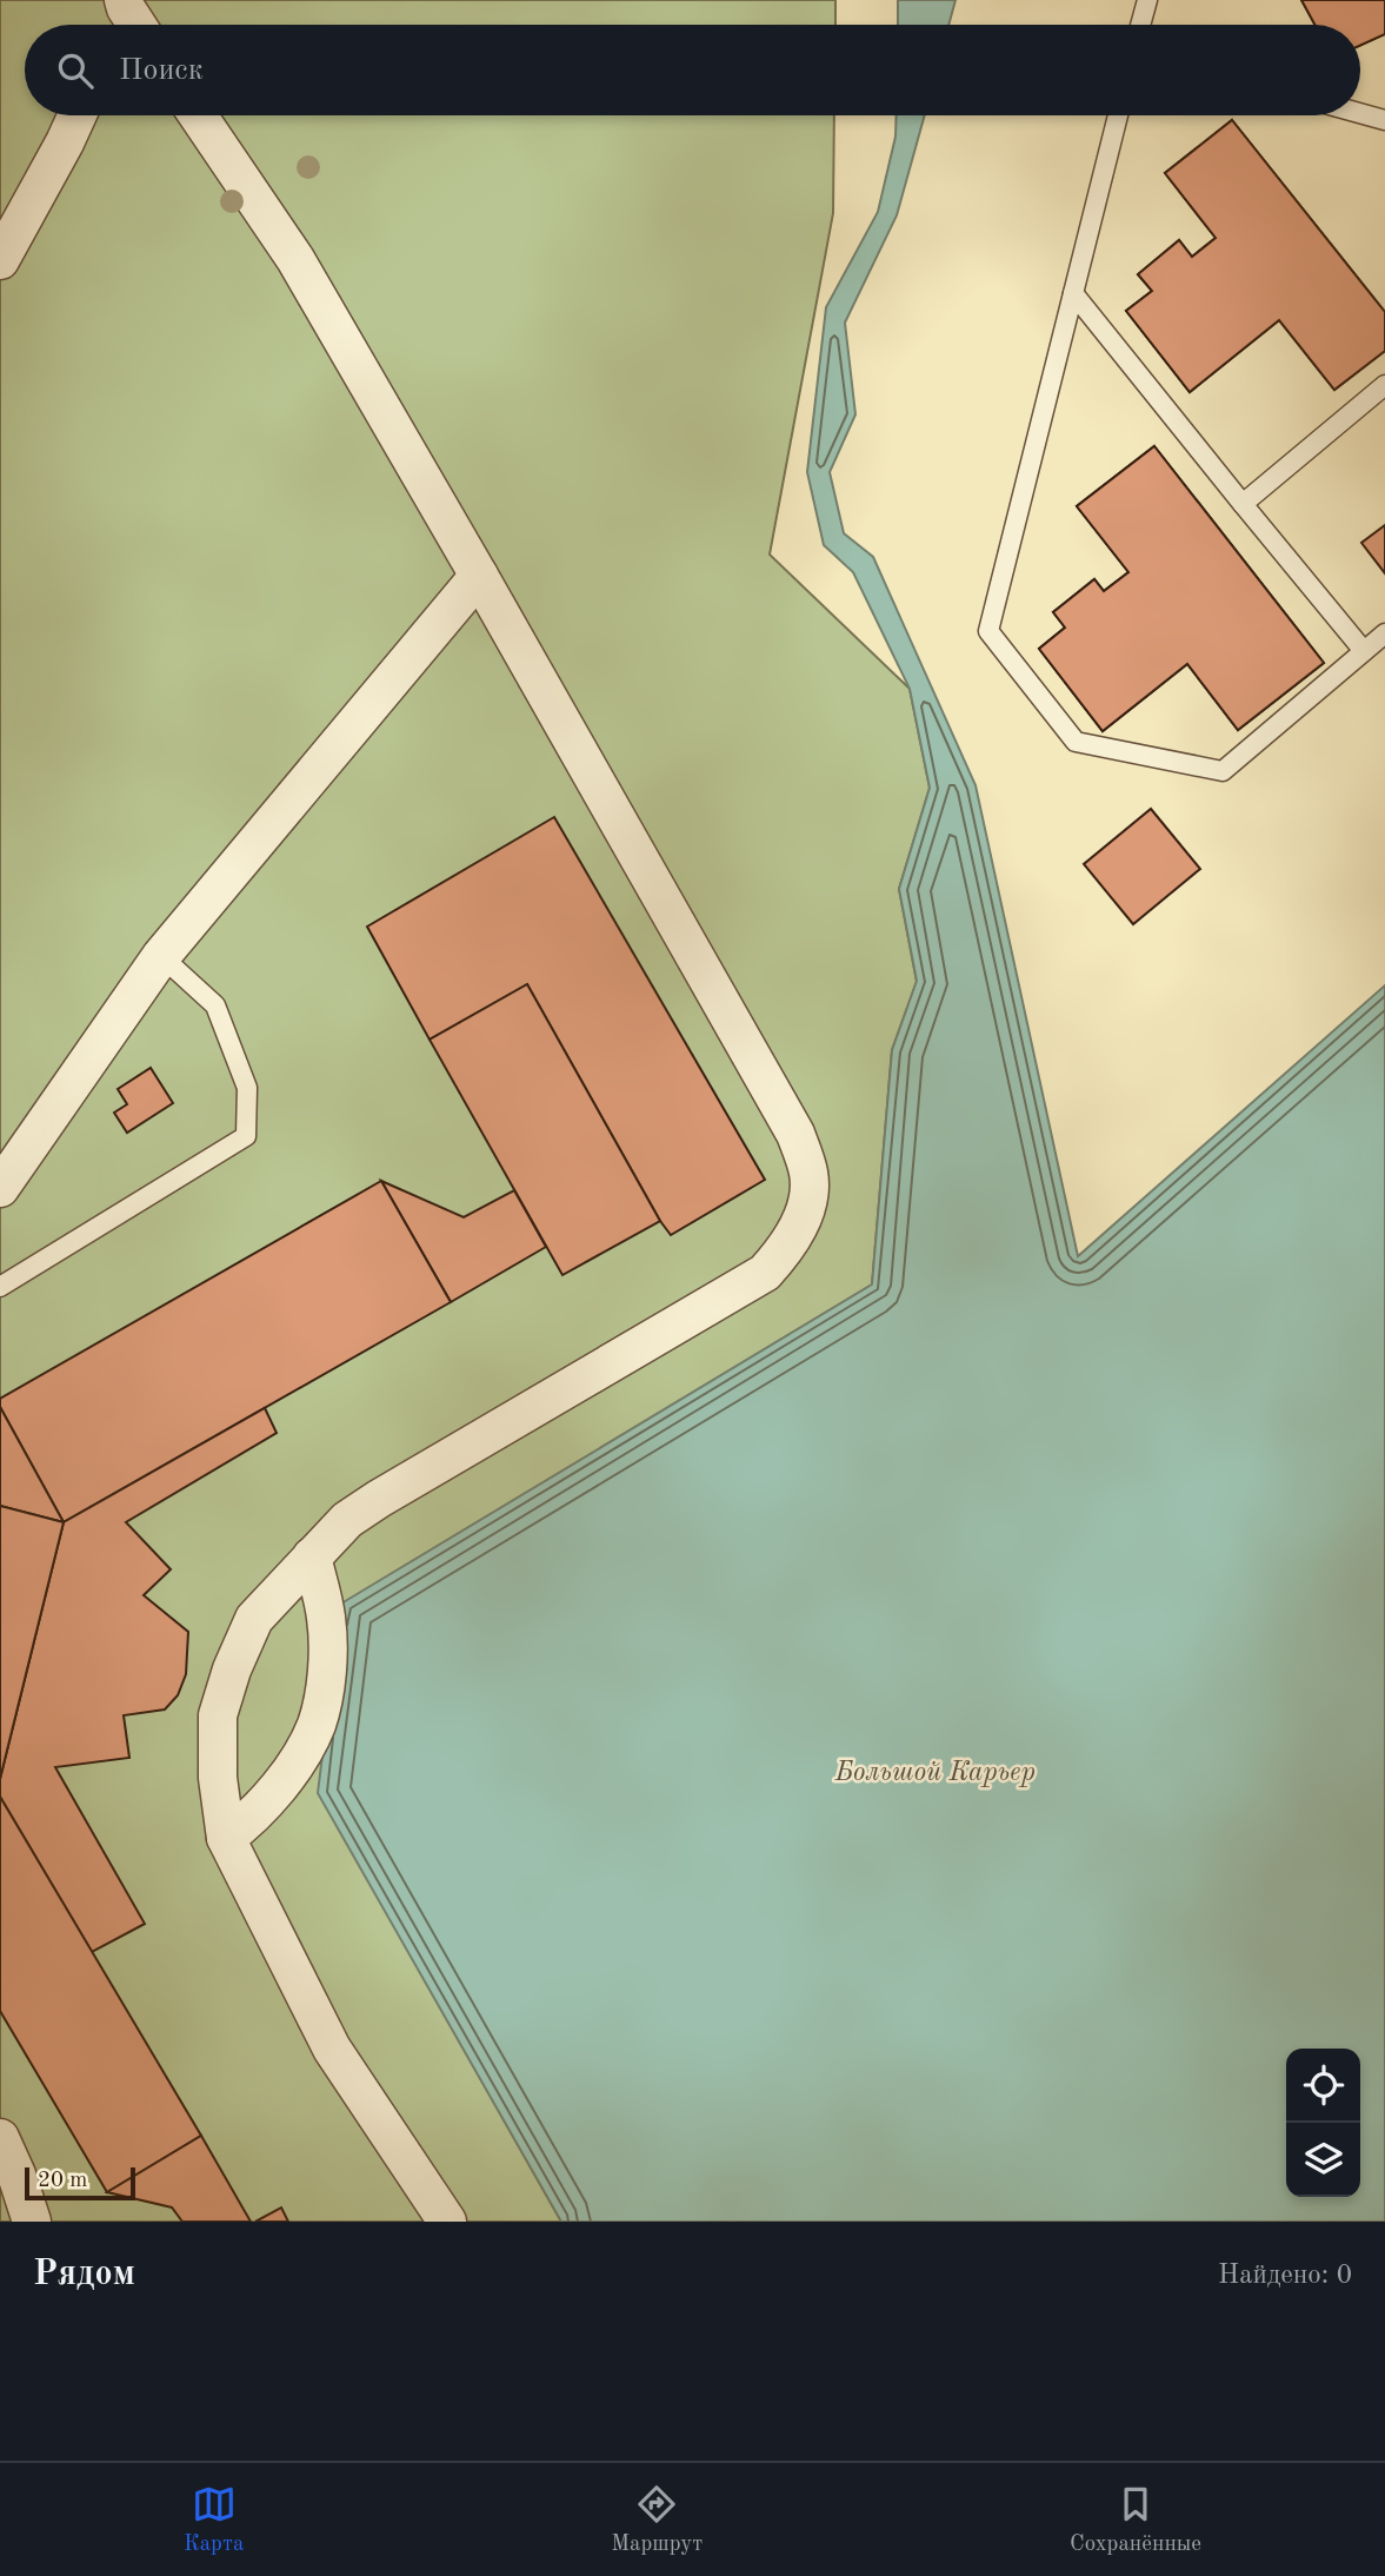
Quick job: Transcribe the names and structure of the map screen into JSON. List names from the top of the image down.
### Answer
{
  "water": ["Большой Карьер"],
  "scale_bar": "20 m",
  "page": {
    "search": "Поиск",
    "scale": "20 m",
    "heading": ["Рядом", "Найдено: 0"],
    "nav": ["Карта", "Маршрут", "Сохранённые"]
  }
}
